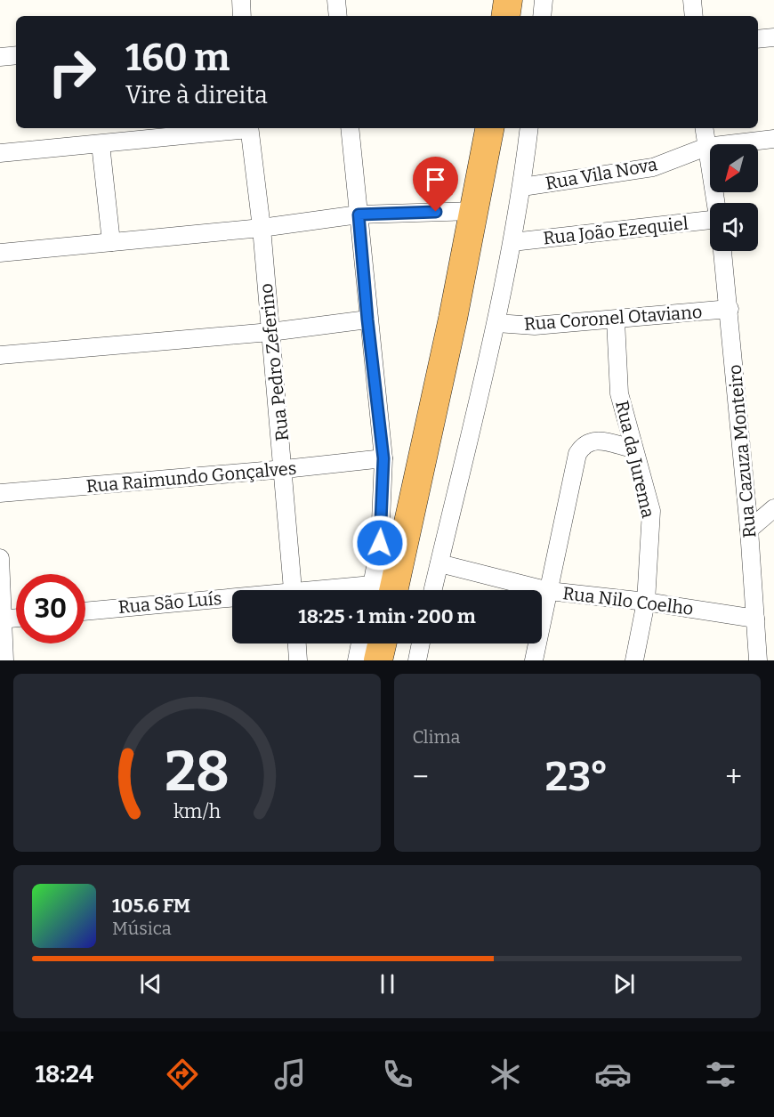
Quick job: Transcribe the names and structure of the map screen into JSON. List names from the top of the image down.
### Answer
{
  "streets": {
    "street": [
      "Rua Vila Nova",
      "Rua João Ezequiel",
      "Rua Coronel Otaviano",
      "Rua Pedro Zeferino",
      "Rua Cazuza Monteiro",
      "Rua da Jurema",
      "Rua Raimundo Gonçalves",
      "Rua Nilo Coelho",
      "Rua São Luís"
    ]
  },
  "crossings": [
    ["Rua Coronel Otaviano", "Rua Cazuza Monteiro"],
    ["Rua Coronel Otaviano", "Rua da Jurema"],
    ["Rua Pedro Zeferino", "Rua Raimundo Gonçalves"],
    ["Rua Cazuza Monteiro", "Rua Nilo Coelho"],
    ["Rua da Jurema", "Rua Nilo Coelho"]
  ],
  "north": "bottom left",
  "page": {
    "turn": ["160 m", "Vire à direita"],
    "limit": "30",
    "trip": "18:25 · 1 min · 200 m",
    "tile": "Clima",
    "heat": ["−", "23°", "+"],
    "song": ["105.6 FM", "Música"],
    "tabs": "18:24",
    "gauge": ["28", "km/h"]
  }
}
